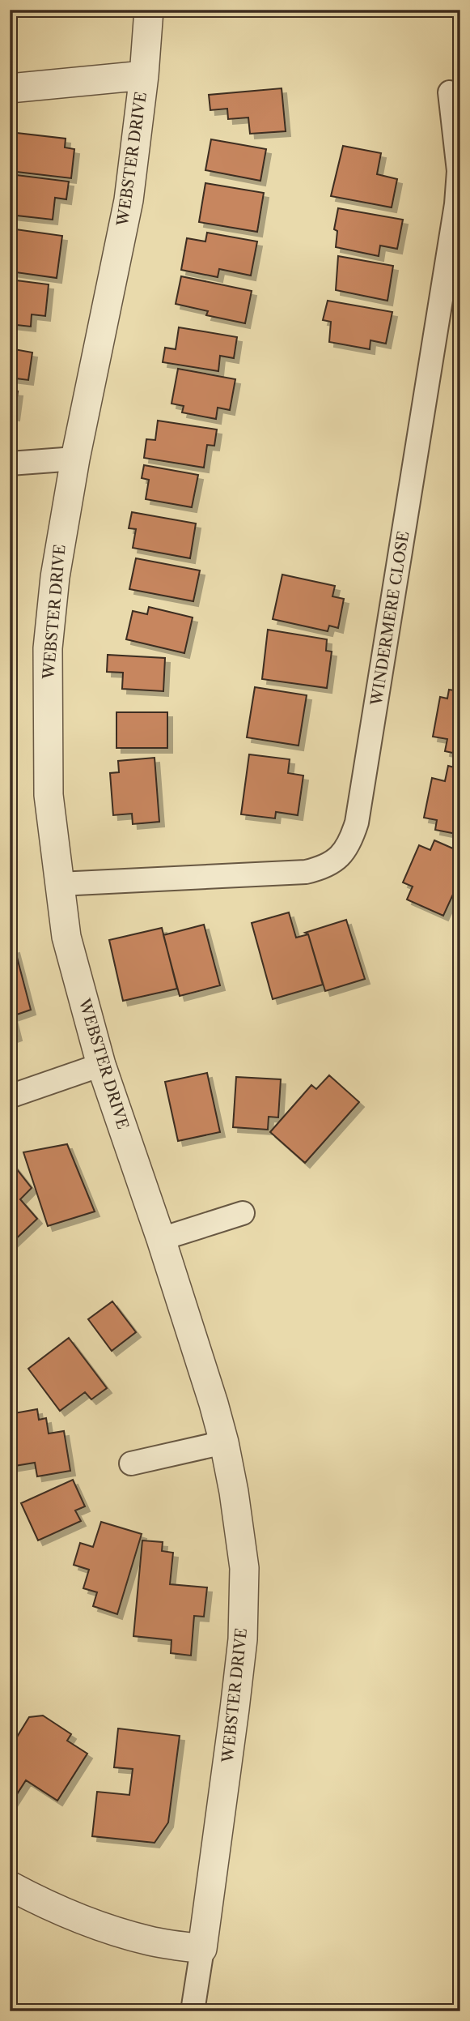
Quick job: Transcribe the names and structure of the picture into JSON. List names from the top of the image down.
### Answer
{
  "streets": {
    "street": ["WEBSTER DRIVE", "WINDERMERE CLOSE"]
  },
  "crossings": [
    ["WEBSTER DRIVE", "WINDERMERE CLOSE"]
  ]
}
